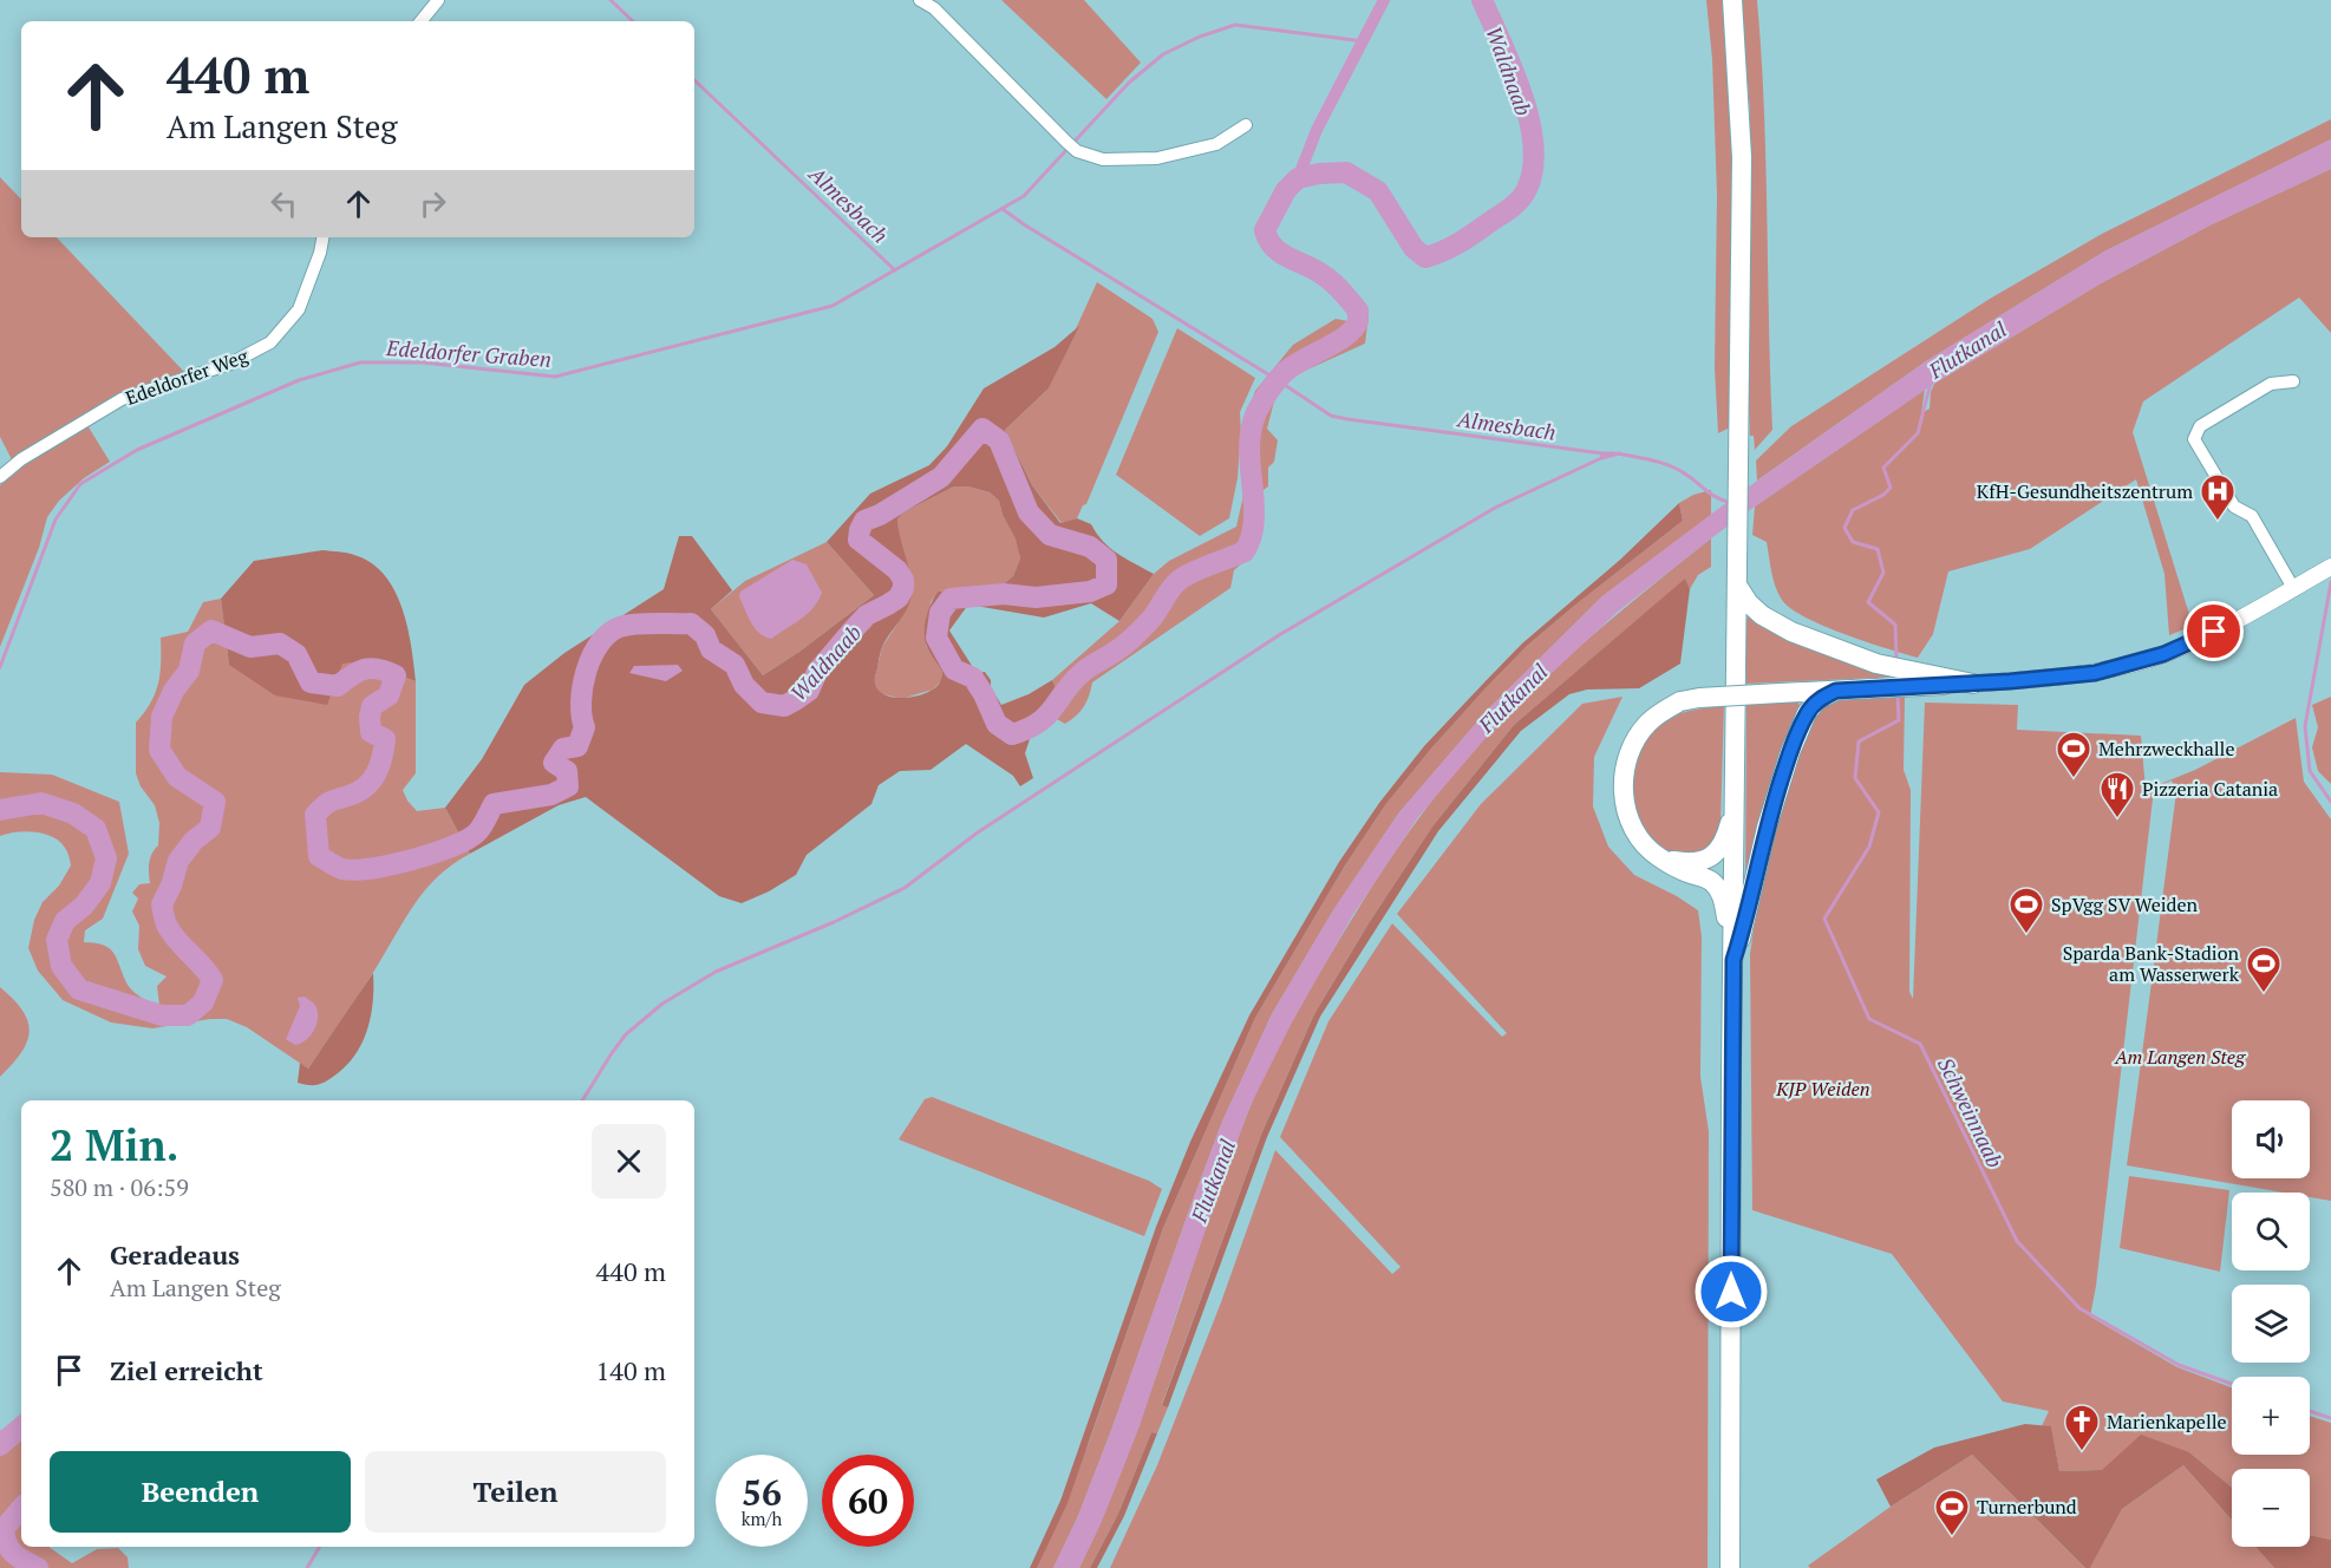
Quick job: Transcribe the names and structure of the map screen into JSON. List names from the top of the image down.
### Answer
{
  "streets": {
    "street": ["Edeldorfer Weg"]
  },
  "water": [
    "Waldnaab",
    "Almesbach",
    "Flutkanal",
    "Edeldorfer Graben",
    "Schweinnaab"
  ],
  "parks": ["Am Langen Steg", "KJP Weiden"],
  "places": {
    "hospital": ["KfH-Gesundheitszentrum"],
    "sports": [
      "Mehrzweckhalle",
      "SpVgg SV Weiden",
      "Sparda Bank-Stadion am Wasserwerk",
      "Turnerbund"
    ],
    "restaurant": ["Pizzeria Catania"],
    "church": ["Marienkapelle"]
  },
  "page": {
    "turn": ["440 m", "Am Langen Steg"],
    "map_buttons": ["+", "−"],
    "heading": ["2 Min.", "580 m · 06:59"],
    "list": [
      {
        "name": "Geradeaus",
        "note": "Am Langen Steg",
        "value": "440 m"
      },
      {
        "name": "Ziel erreicht",
        "value": "140 m"
      }
    ],
    "buttons": ["Beenden", "Teilen"],
    "speed": "56 km/h",
    "limit": "60"
  }
}
